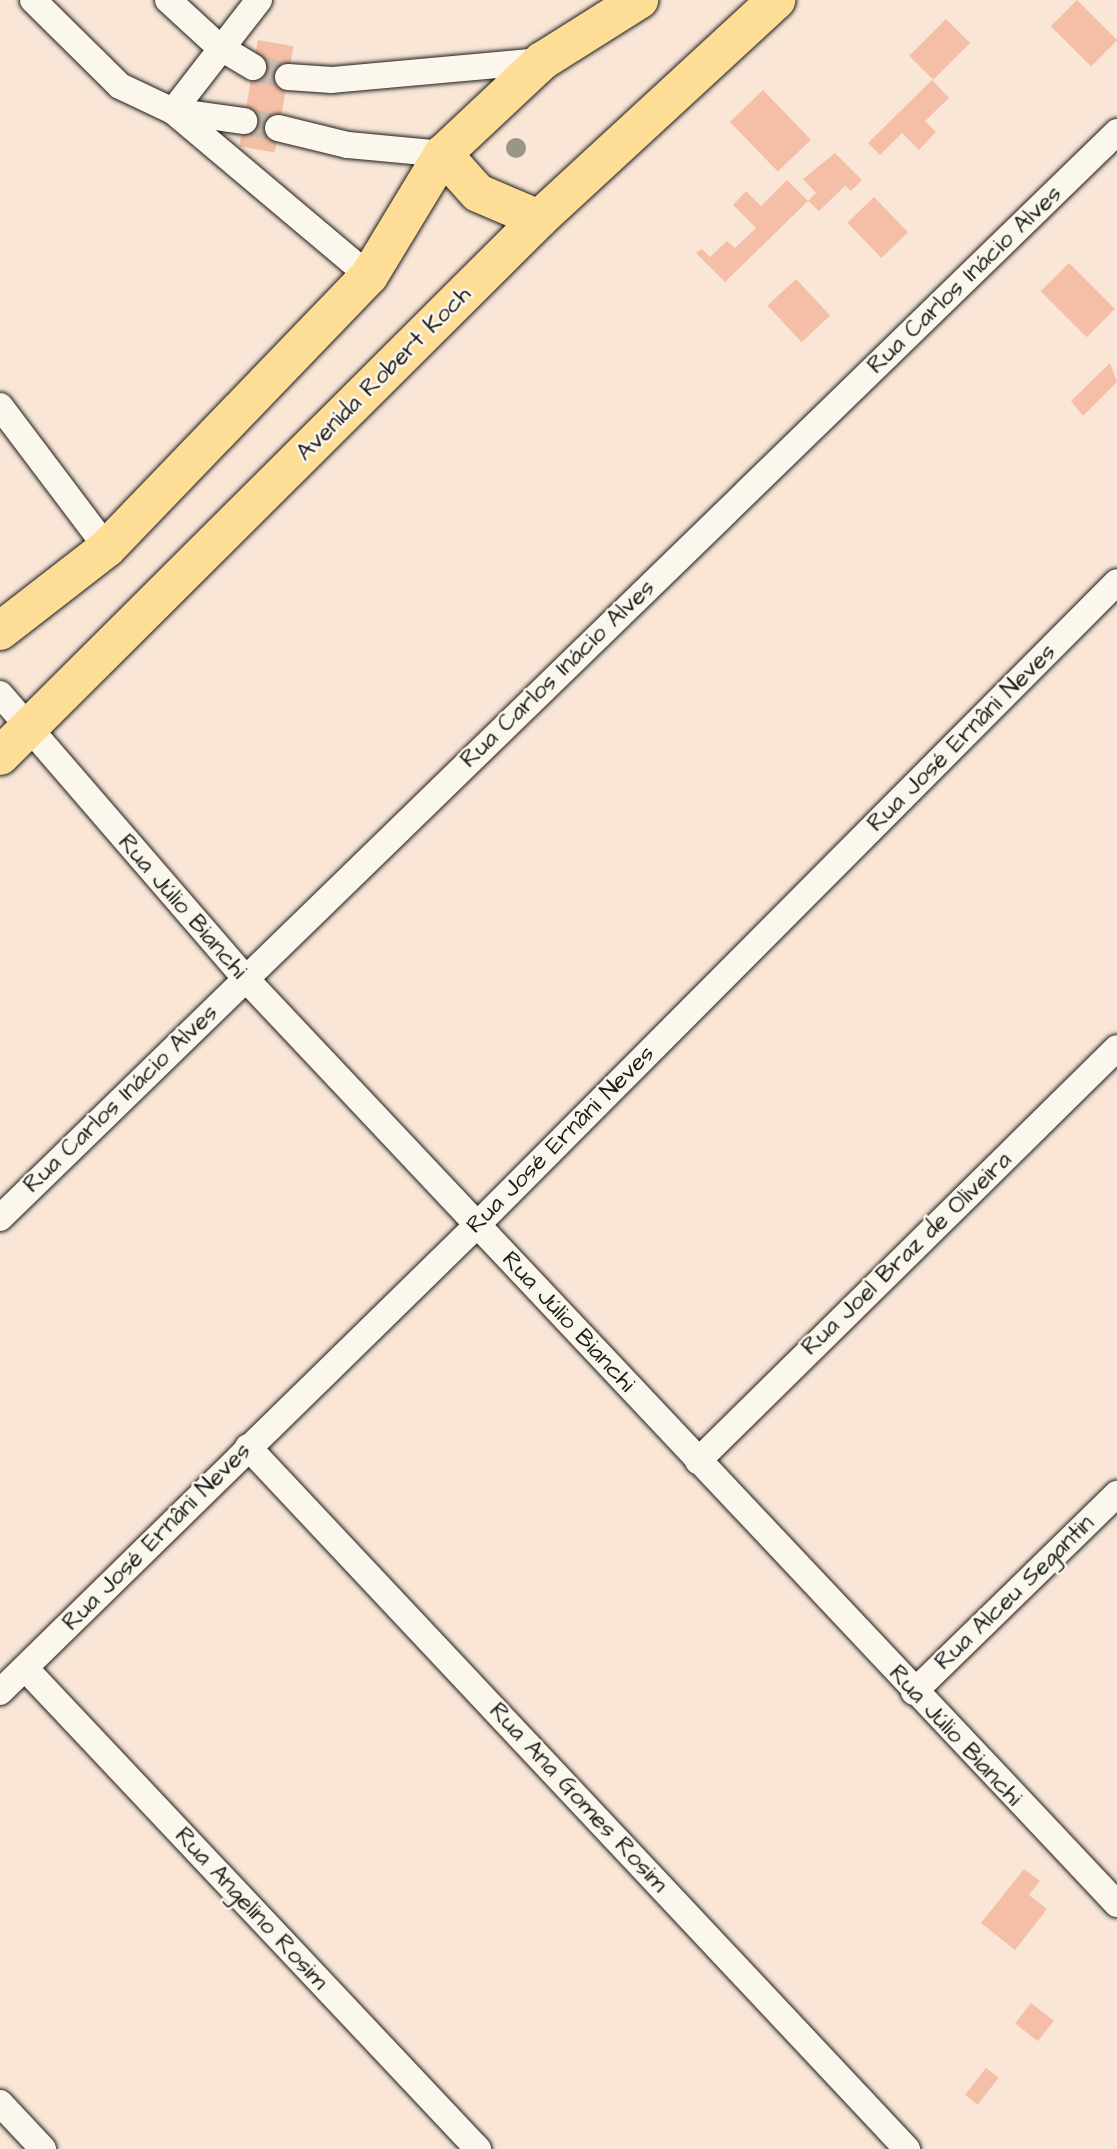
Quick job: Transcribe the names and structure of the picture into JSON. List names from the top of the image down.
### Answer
{
  "streets": {
    "main road": ["Avenida Robert Koch"],
    "street": [
      "Rua Carlos Inácio Alves",
      "Rua José Ernâni Neves",
      "Rua Júlio Bianchi",
      "Rua Joel Braz de Oliveira",
      "Rua Alceu Segantin",
      "Rua Ana Gomes Rosim",
      "Rua Angelino Rosim"
    ]
  },
  "crossings": [
    ["Rua Carlos Inácio Alves", "Rua Júlio Bianchi"],
    ["Avenida Robert Koch", "Rua Júlio Bianchi"],
    ["Rua José Ernâni Neves", "Rua Júlio Bianchi"],
    ["Rua José Ernâni Neves", "Rua Ana Gomes Rosim"],
    ["Rua José Ernâni Neves", "Rua Angelino Rosim"],
    ["Rua Júlio Bianchi", "Rua Joel Braz de Oliveira"],
    ["Rua Júlio Bianchi", "Rua Alceu Segantin"]
  ]
}
